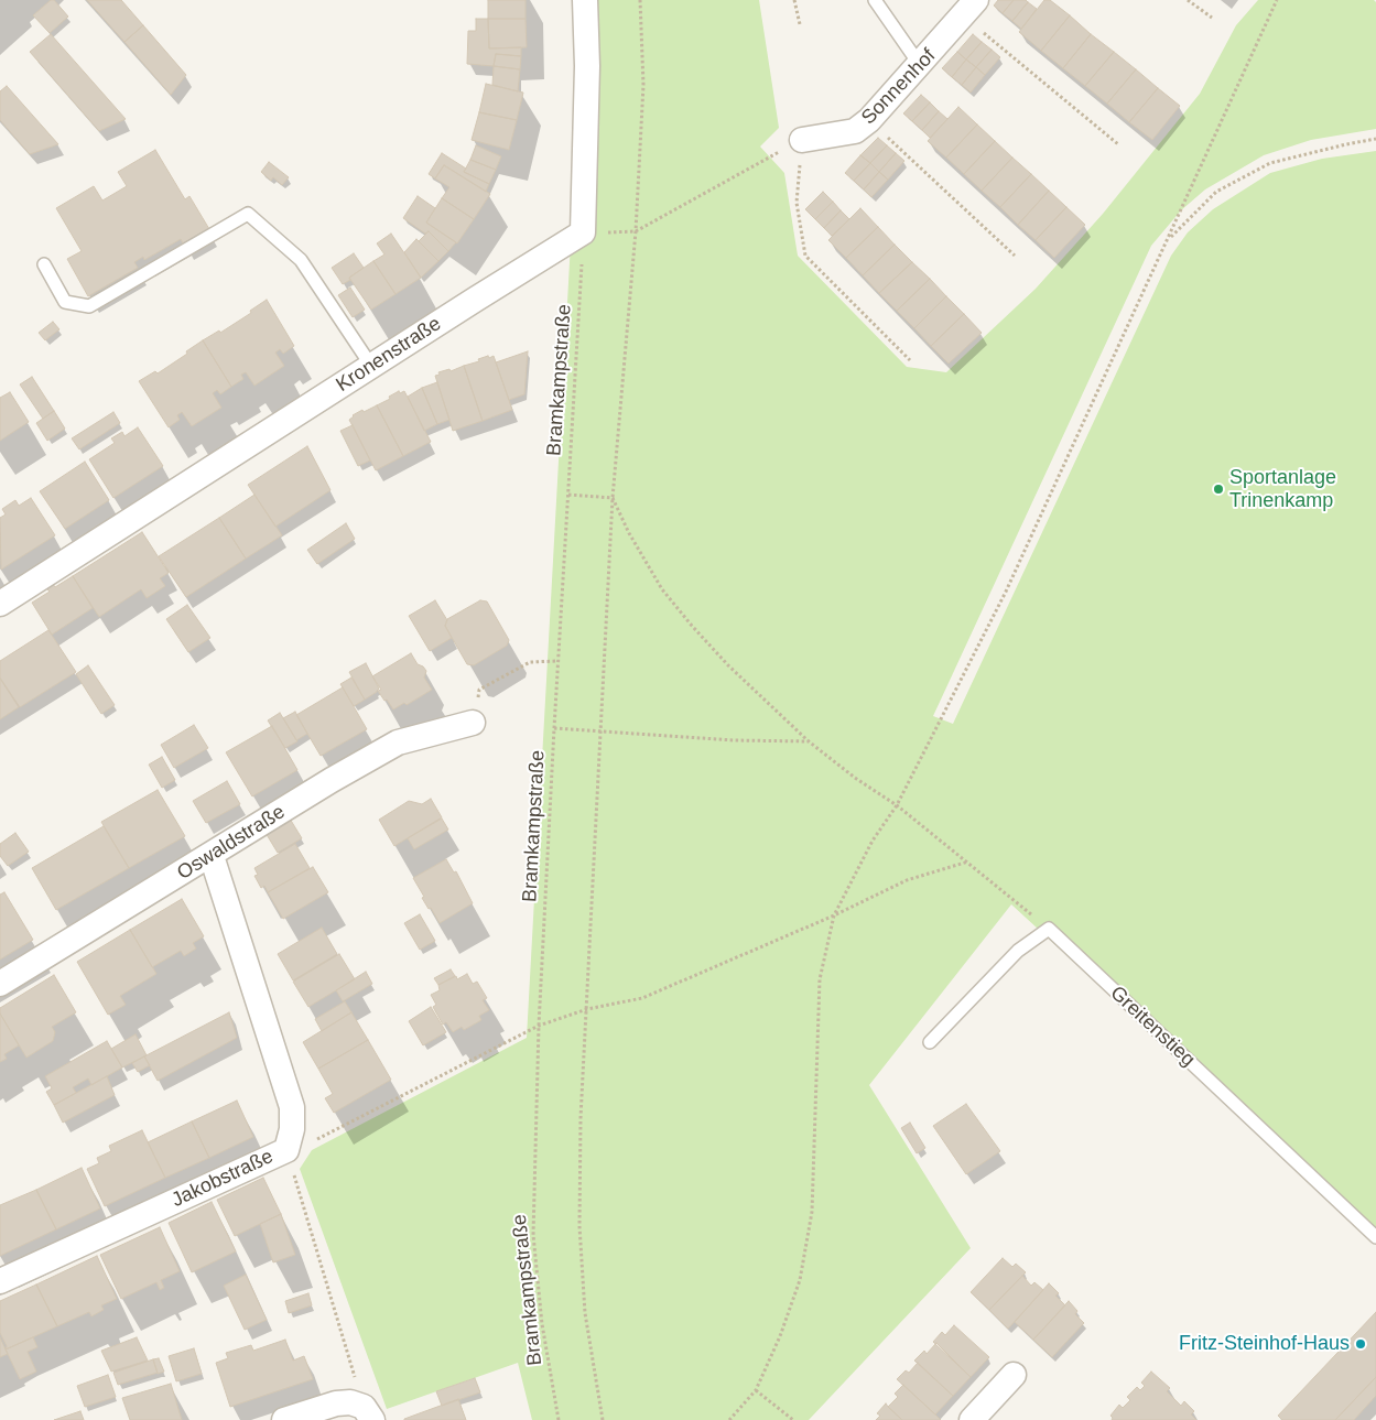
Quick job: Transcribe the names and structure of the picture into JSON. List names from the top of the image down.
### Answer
{
  "streets": {
    "street": [
      "Sonnenhof",
      "Kronenstraße",
      "Oswaldstraße",
      "Jakobstraße"
    ],
    "lane": ["Greitenstieg"],
    "path": ["Bramkampstraße"]
  },
  "crossings": [
    ["Kronenstraße", "Bramkampstraße"],
    ["Oswaldstraße", "Jakobstraße"]
  ],
  "places": ["Sportanlage Trinenkamp", "Fritz-Steinhof-Haus"]
}
